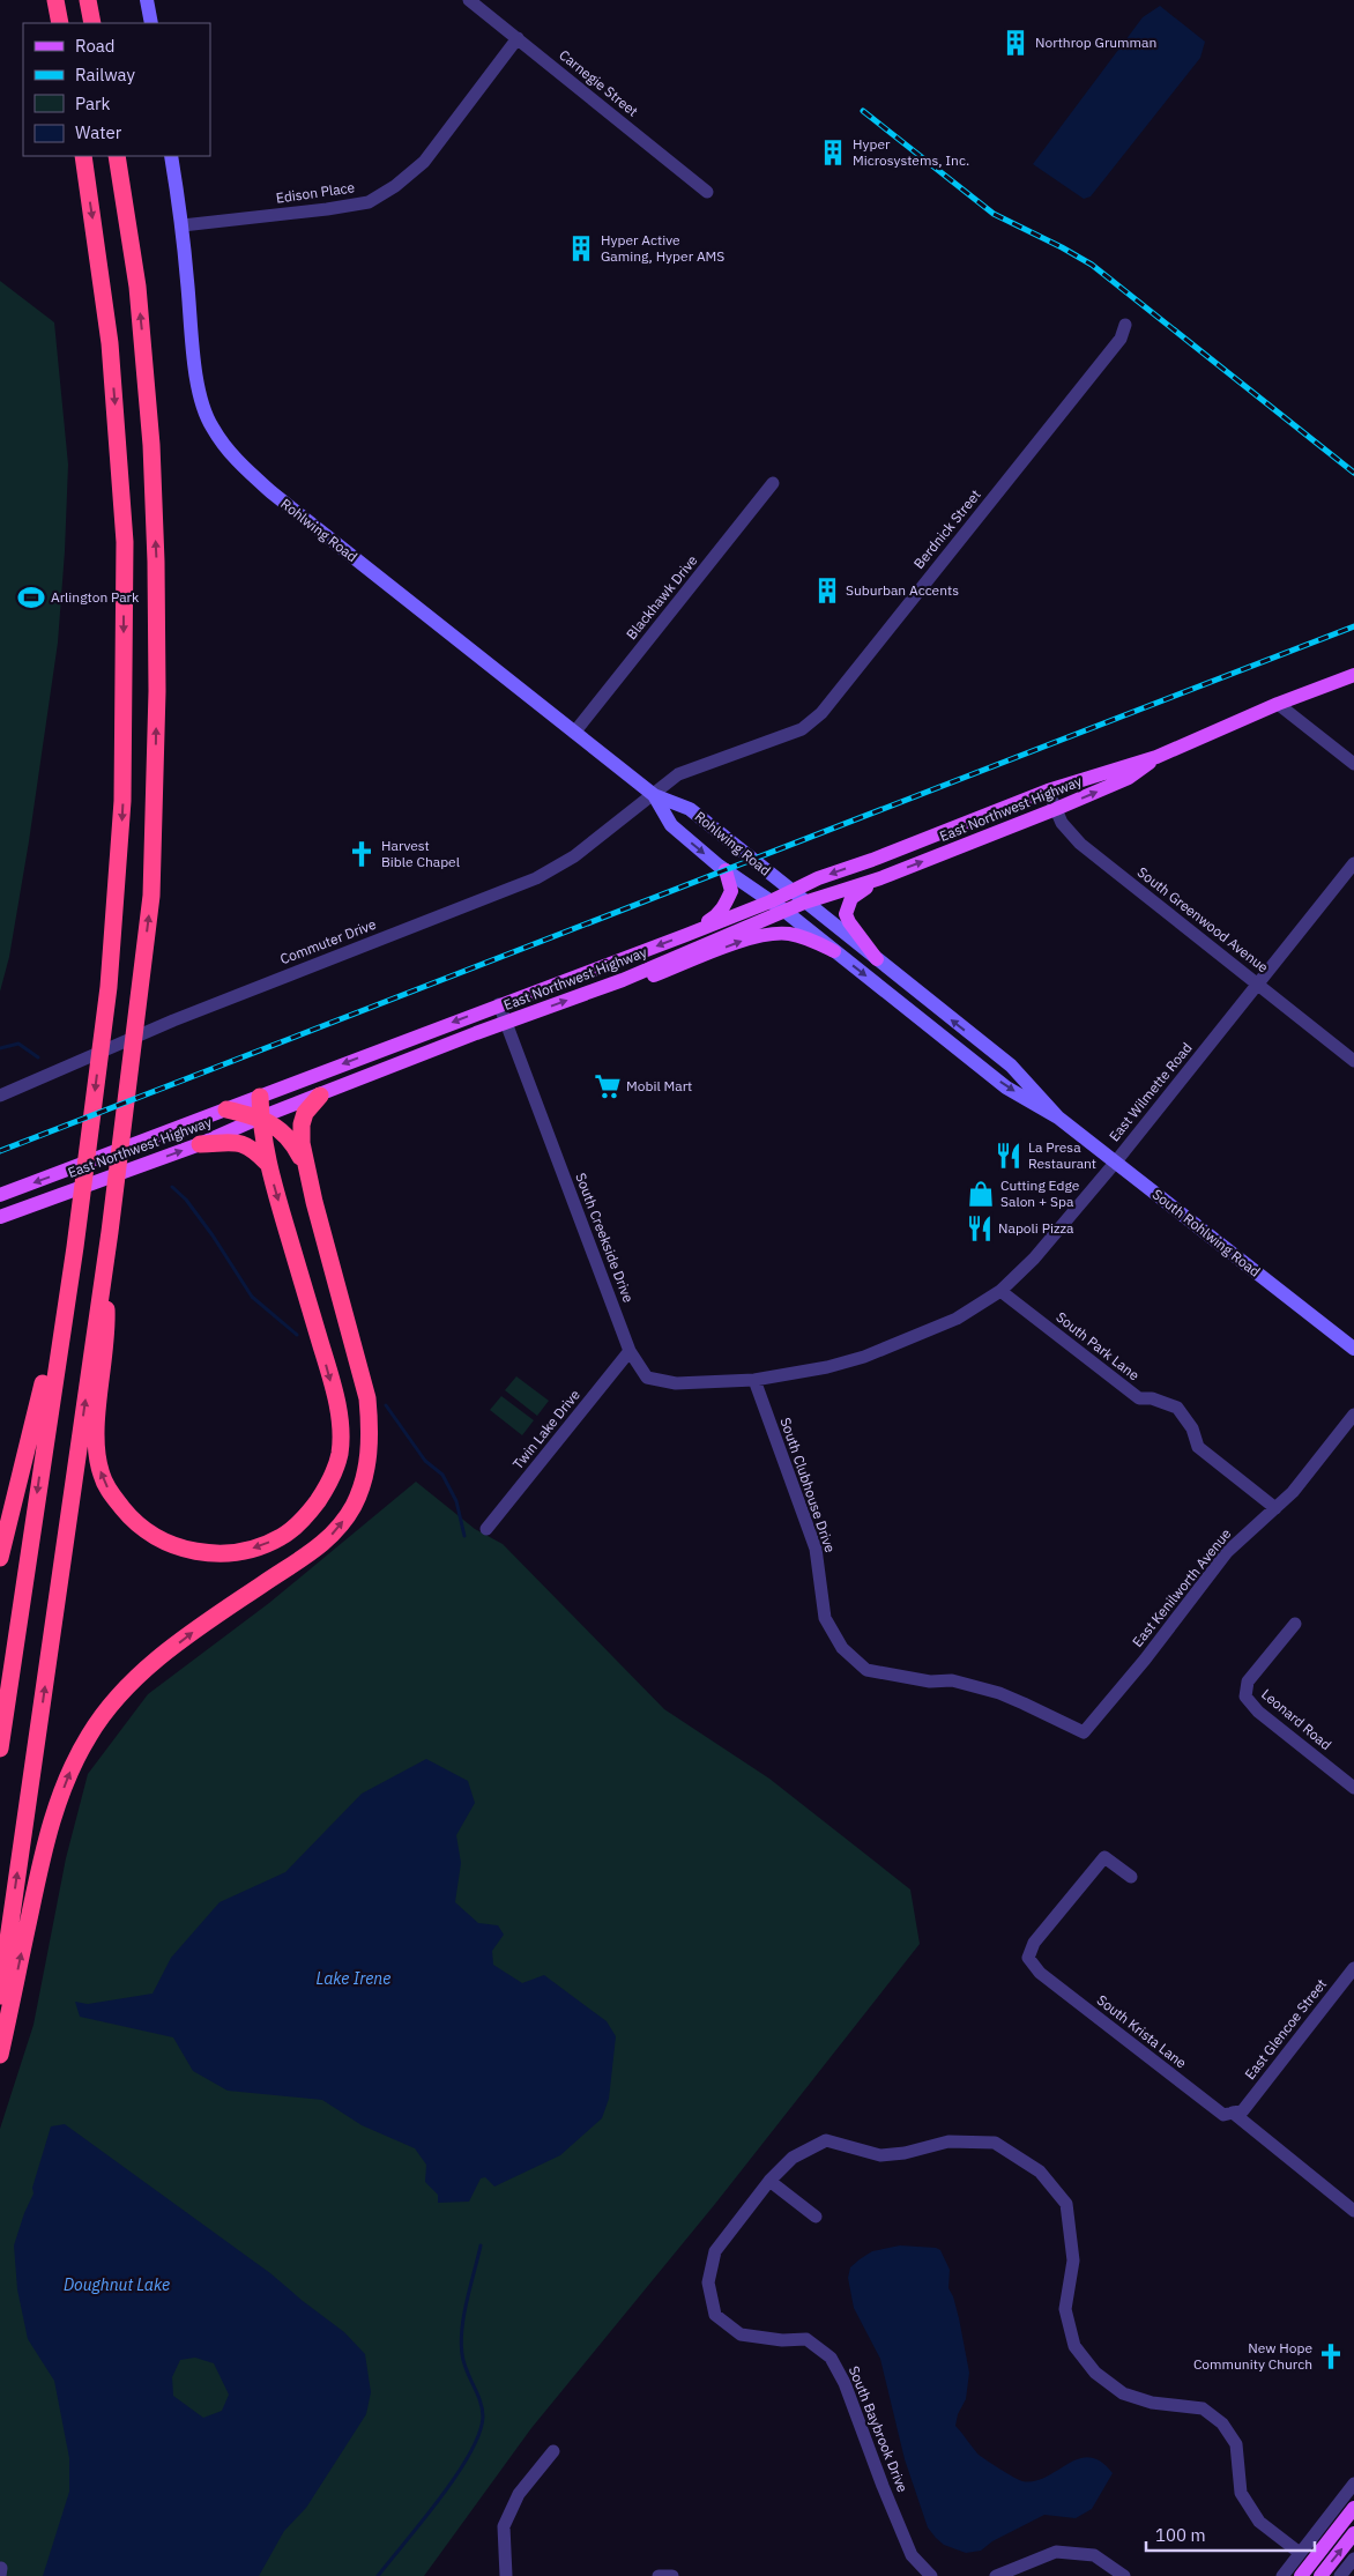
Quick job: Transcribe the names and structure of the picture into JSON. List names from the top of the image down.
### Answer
{
  "streets": {
    "main road": ["Rohlwing Road", "East Northwest Highway", "South Rohlwing Road"],
    "street": [
      "Carnegie Street",
      "Edison Place",
      "Berdnick Street",
      "Blackhawk Drive",
      "South Greenwood Avenue",
      "Commuter Drive",
      "East Wilmette Road",
      "South Creekside Drive",
      "South Park Lane",
      "Twin Lake Drive",
      "South Clubhouse Drive",
      "East Kenilworth Avenue",
      "Leonard Road",
      "East Glencoe Street",
      "South Krista Lane",
      "South Baybrook Drive"
    ]
  },
  "crossings": [
    ["Carnegie Street", "Edison Place"],
    ["Edison Place", "Rohlwing Road"],
    ["Berdnick Street", "Rohlwing Road"],
    ["Berdnick Street", "Commuter Drive"],
    ["Rohlwing Road", "Blackhawk Drive"],
    ["Rohlwing Road", "East Northwest Highway"],
    ["Rohlwing Road", "Commuter Drive"],
    ["Rohlwing Road", "South Rohlwing Road"],
    ["East Northwest Highway", "South Greenwood Avenue"],
    ["East Northwest Highway", "South Rohlwing Road"],
    ["East Northwest Highway", "South Creekside Drive"],
    ["South Greenwood Avenue", "East Wilmette Road"],
    ["East Wilmette Road", "South Rohlwing Road"],
    ["East Wilmette Road", "South Creekside Drive"],
    ["East Wilmette Road", "South Park Lane"],
    ["East Wilmette Road", "South Clubhouse Drive"],
    ["South Creekside Drive", "Twin Lake Drive"],
    ["South Creekside Drive", "South Clubhouse Drive"],
    ["South Park Lane", "East Kenilworth Avenue"],
    ["South Clubhouse Drive", "East Kenilworth Avenue"],
    ["East Glencoe Street", "South Krista Lane"]
  ],
  "water": ["Lake Irene", "Doughnut Lake"],
  "places": {
    "building": [
      "Northrop Grumman",
      "Hyper Microsystems, Inc.",
      "Hyper Active Gaming, Hyper AMS",
      "Suburban Accents"
    ],
    "sports": ["Arlington Park"],
    "church": ["Harvest Bible Chapel", "New Hope Community Church"],
    "supermarket": ["Mobil Mart"],
    "restaurant": ["La Presa Restaurant", "Napoli Pizza"],
    "shop": ["Cutting Edge Salon + Spa"]
  },
  "legend": [
    "Road",
    "Railway",
    "Park",
    "Water"
  ],
  "scale_bar": "100 m"
}
